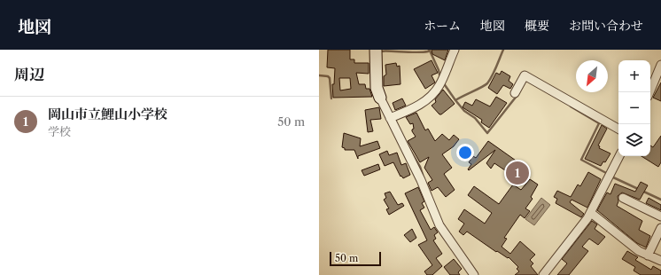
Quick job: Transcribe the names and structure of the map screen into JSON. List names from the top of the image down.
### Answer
{
  "scale_bar": "50 m",
  "north": "bottom left",
  "page": {
    "header": "地図",
    "nav": [
      "ホーム",
      "地図",
      "概要",
      "お問い合わせ"
    ],
    "heading": "周辺",
    "map_buttons": ["+", "−"],
    "list": [
      {
        "mark": "1",
        "name": "岡山市立鯉山小学校",
        "note": "学校",
        "value": "50 m"
      }
    ],
    "pins": "1",
    "scale": "50 m"
  }
}
